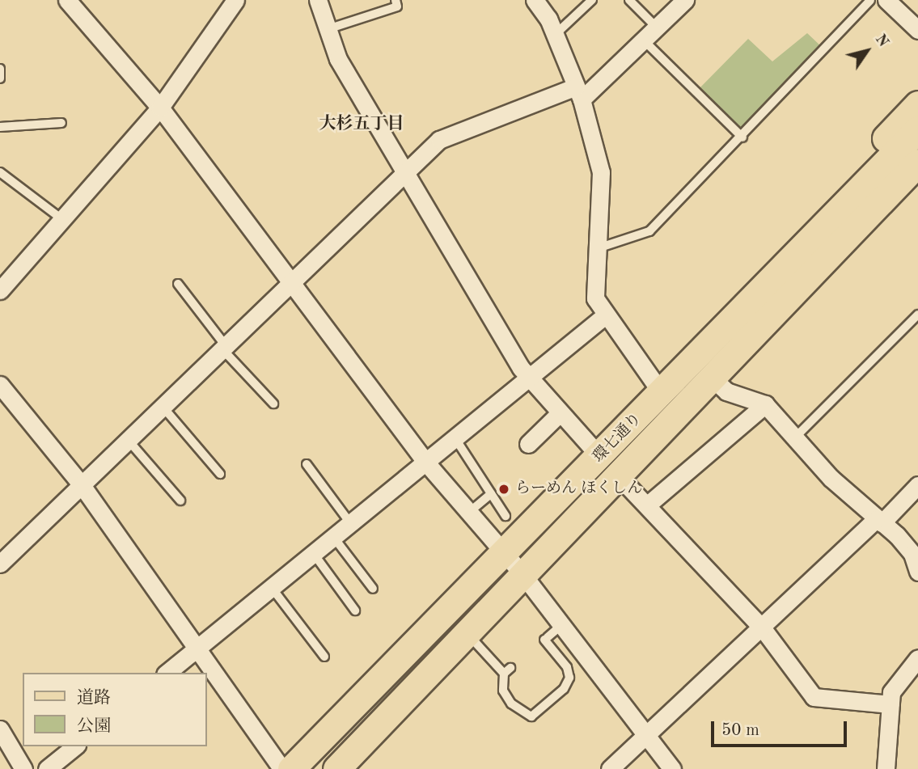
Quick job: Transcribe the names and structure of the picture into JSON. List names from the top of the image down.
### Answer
{
  "streets": {
    "main road": ["環七通り"]
  },
  "districts": ["大杉五丁目"],
  "places": ["らーめん ほくしん"],
  "legend": ["道路", "公園"],
  "scale_bar": "50 m",
  "north": "top right"
}
